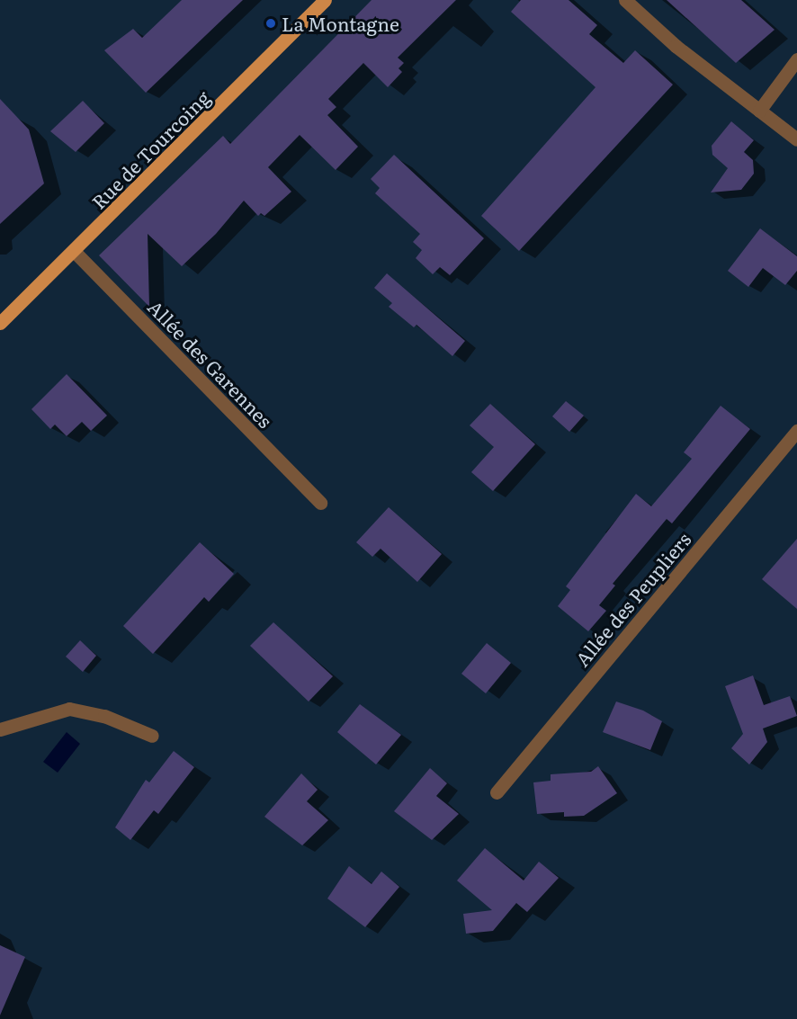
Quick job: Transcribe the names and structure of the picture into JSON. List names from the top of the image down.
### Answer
{
  "streets": {
    "main road": ["Rue de Tourcoing"],
    "street": ["Allée des Garennes", "Allée des Peupliers"]
  },
  "crossings": [
    ["Rue de Tourcoing", "Allée des Garennes"]
  ],
  "places": ["La Montagne"]
}
